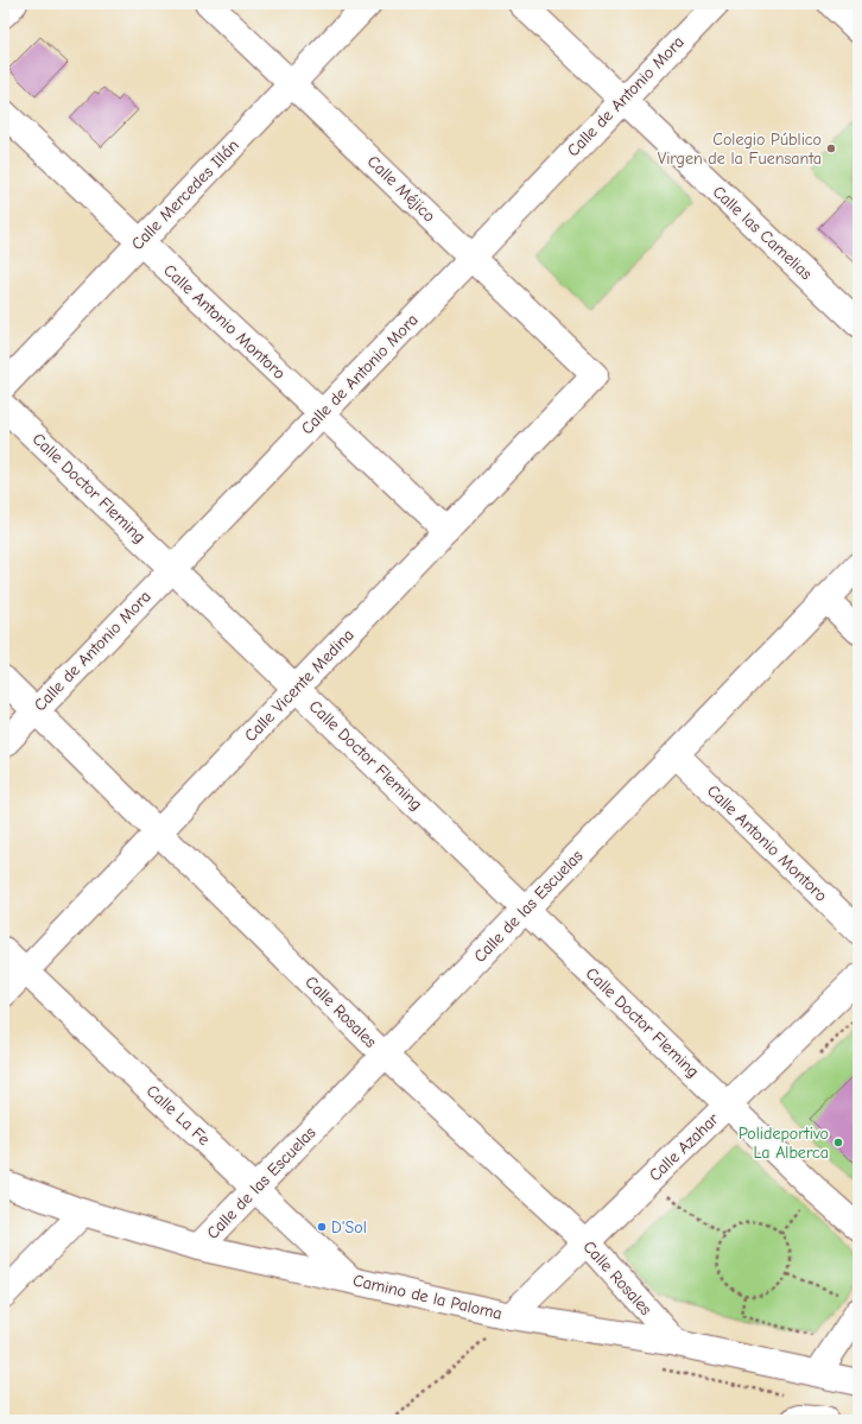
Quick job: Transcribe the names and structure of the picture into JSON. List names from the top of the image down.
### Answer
{
  "streets": {
    "street": [
      "Calle de Antonio Mora",
      "Calle Méjico",
      "Calle Mercedes Illán",
      "Calle las Camelias",
      "Calle Antonio Montoro",
      "Calle Doctor Fleming",
      "Calle Vicente Medina",
      "Calle de las Escuelas",
      "Calle Rosales",
      "Calle La Fe",
      "Calle Azahar",
      "Camino de la Paloma"
    ]
  },
  "crossings": [
    ["Calle de Antonio Mora", "Calle Méjico"],
    ["Calle de Antonio Mora", "Calle las Camelias"],
    ["Calle de Antonio Mora", "Calle Antonio Montoro"],
    ["Calle de Antonio Mora", "Calle Doctor Fleming"],
    ["Calle de Antonio Mora", "Calle Rosales"],
    ["Calle Méjico", "Calle Mercedes Illán"],
    ["Calle Méjico", "Calle Vicente Medina"],
    ["Calle Mercedes Illán", "Calle Antonio Montoro"],
    ["Calle Antonio Montoro", "Calle Vicente Medina"],
    ["Calle Antonio Montoro", "Calle de las Escuelas"],
    ["Calle Doctor Fleming", "Calle Vicente Medina"],
    ["Calle Doctor Fleming", "Calle de las Escuelas"],
    ["Calle Doctor Fleming", "Calle Azahar"],
    ["Calle Vicente Medina", "Calle Rosales"],
    ["Calle Vicente Medina", "Calle La Fe"],
    ["Calle de las Escuelas", "Calle Rosales"],
    ["Calle de las Escuelas", "Calle La Fe"],
    ["Calle de las Escuelas", "Camino de la Paloma"],
    ["Calle Rosales", "Calle Azahar"],
    ["Calle Rosales", "Camino de la Paloma"],
    ["Calle La Fe", "Camino de la Paloma"],
    ["Calle Azahar", "Camino de la Paloma"]
  ],
  "places": ["Colegio Público Virgen de la Fuensanta", "Polideportivo La Alberca", "D'Sol"]
}
